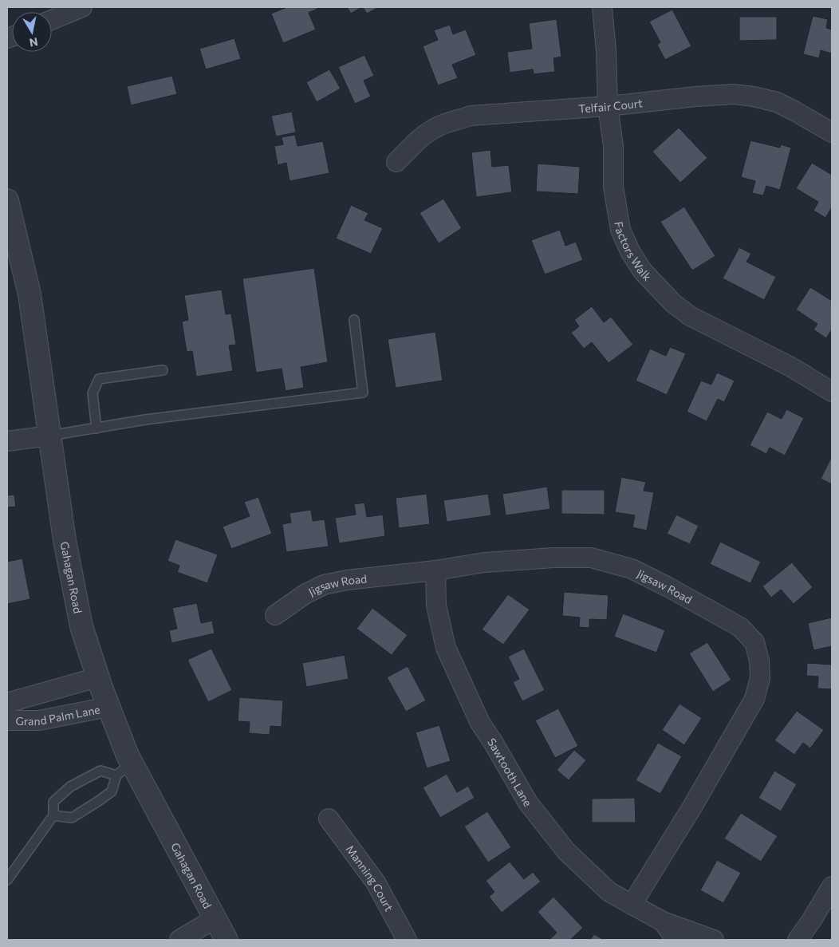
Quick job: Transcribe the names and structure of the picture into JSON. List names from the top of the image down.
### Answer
{
  "streets": {
    "street": [
      "Telfair Court",
      "Factors Walk",
      "Gahagan Road",
      "Jigsaw Road",
      "Grand Palm Lane",
      "Sawtooth Lane",
      "Manning Court"
    ]
  },
  "crossings": [
    ["Telfair Court", "Factors Walk"],
    ["Gahagan Road", "Grand Palm Lane"],
    ["Jigsaw Road", "Sawtooth Lane"]
  ],
  "north": "bottom"
}
